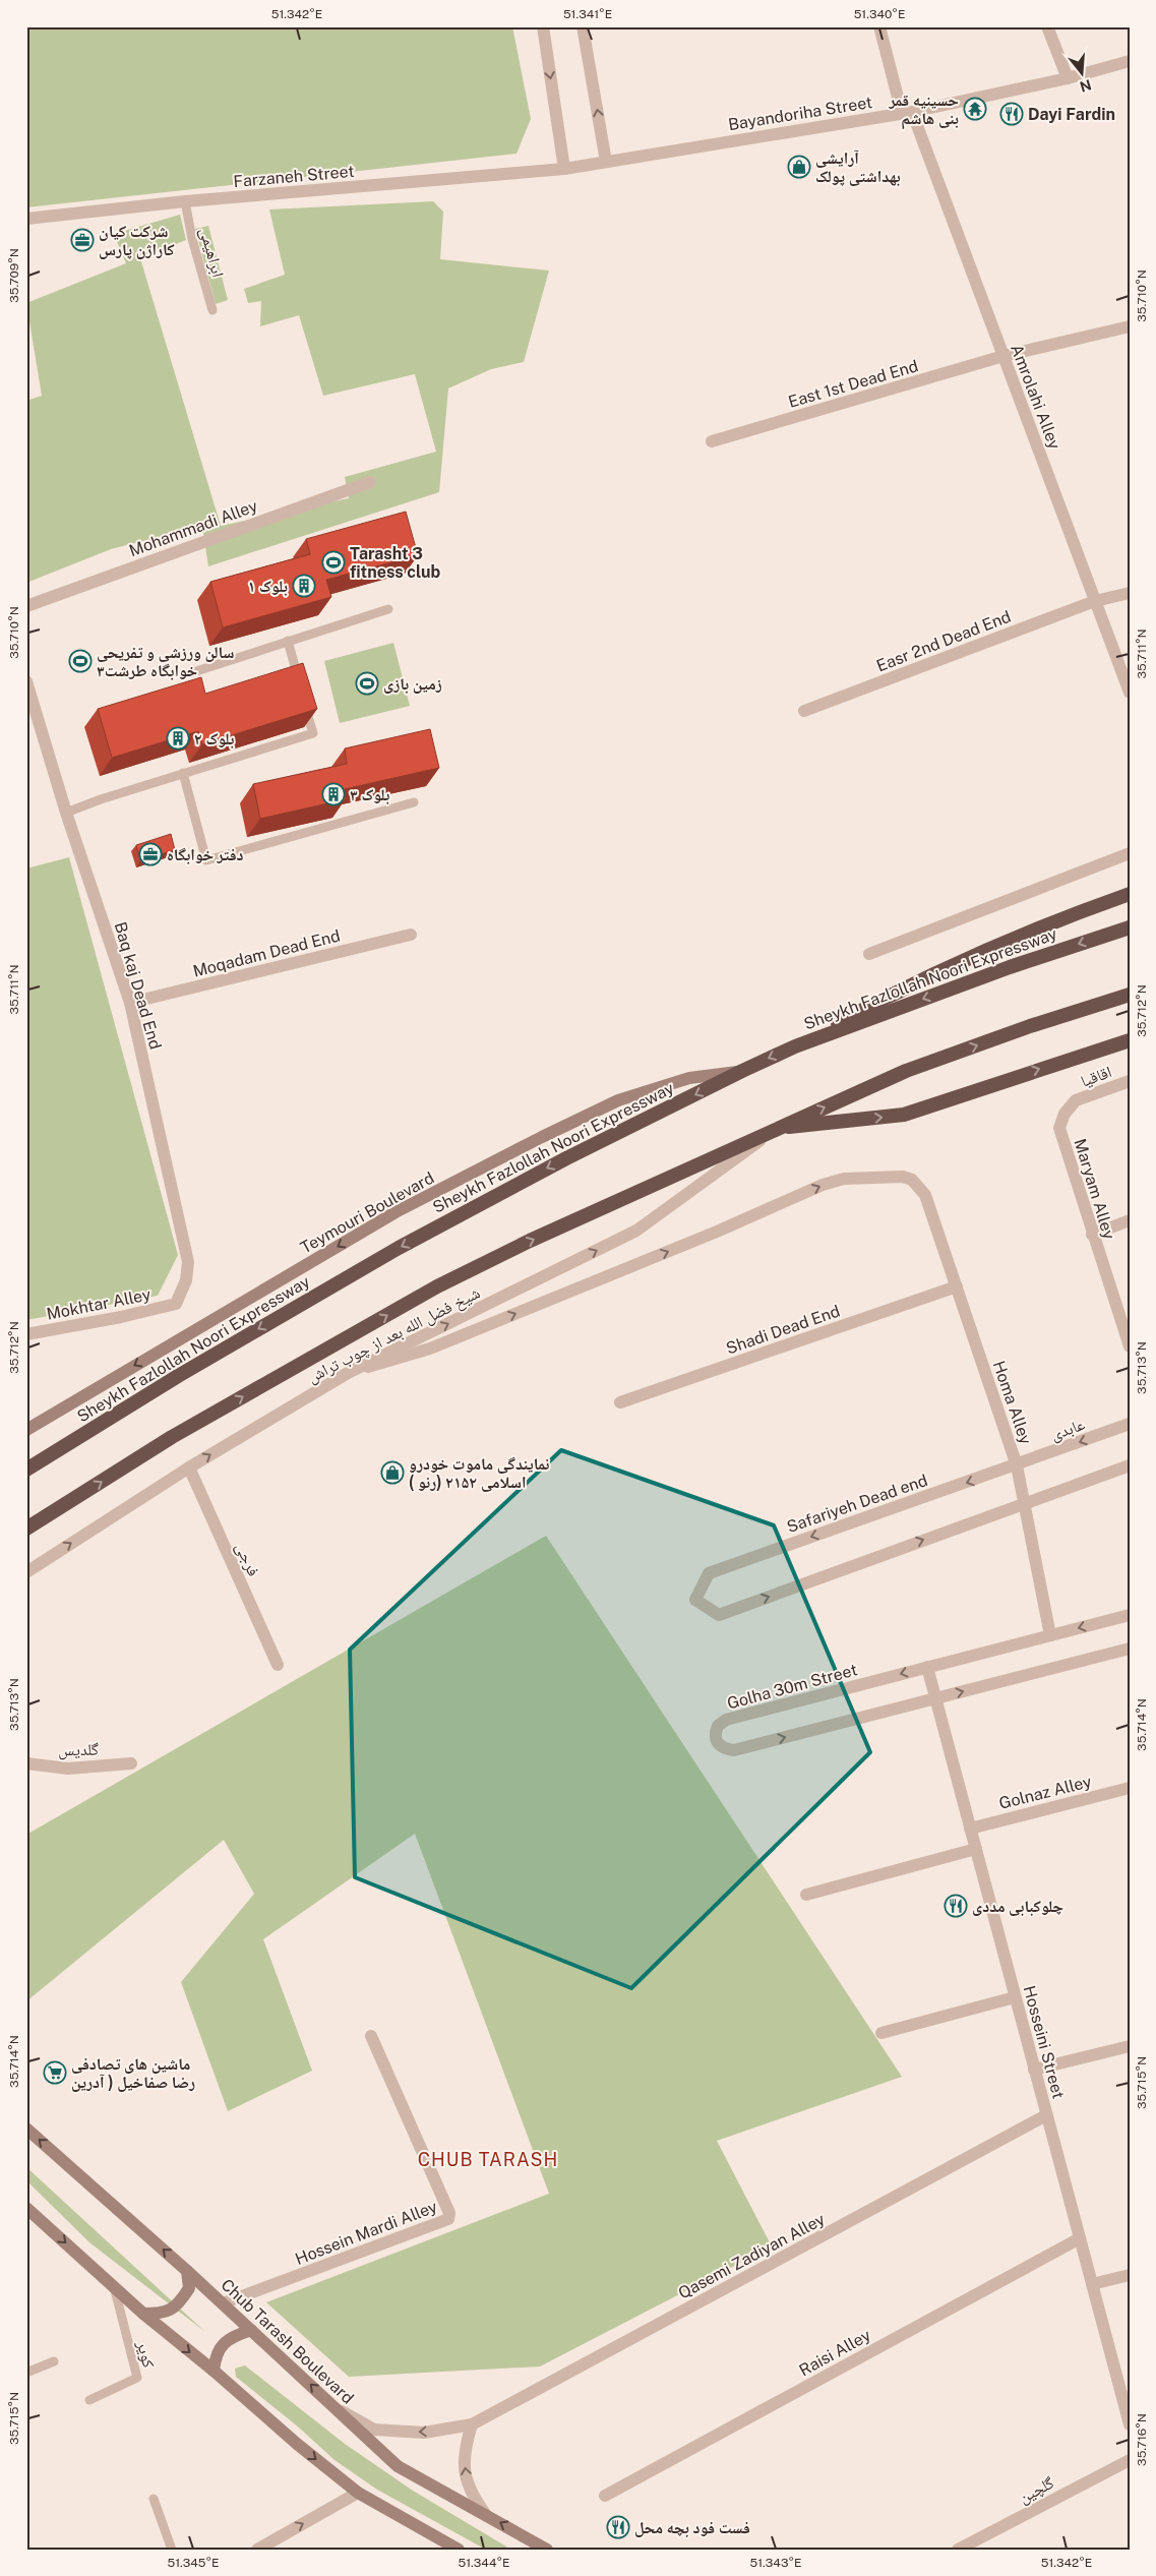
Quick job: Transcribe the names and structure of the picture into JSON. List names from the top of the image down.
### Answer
{
  "streets": {
    "highway": ["Sheykh Fazlollah Noori Expressway"],
    "main road": ["Teymouri Boulevard", "Chub Tarash Boulevard"],
    "street": [
      "Bayandoriha Street",
      "Farzaneh Street",
      "East 1st Dead End",
      "Amrolahi Alley",
      "Mohammadi Alley",
      "Easr 2nd Dead End",
      "Moqadam Dead End",
      "Baq kaj Dead End",
      "اقاقیا",
      "Maryam Alley",
      "Mokhtar Alley",
      "Shadi Dead End",
      "شیخ فضل الله بعد از چوب تراش",
      "Homa Alley",
      "عابدی",
      "Safariyeh Dead end",
      "فرجی",
      "Golha 30m Street",
      "گلدیس",
      "Golnaz Alley",
      "Hosseini Street",
      "Hossein Mardi Alley",
      "Qasemi Zadiyan Alley",
      "Raisi Alley",
      "گلچین"
    ],
    "lane": ["ابراهیمی", "کویر"]
  },
  "crossings": [
    ["Bayandoriha Street", "Farzaneh Street"],
    ["Bayandoriha Street", "Amrolahi Alley"],
    ["Farzaneh Street", "ابراهیمی"],
    ["East 1st Dead End", "Amrolahi Alley"],
    ["Amrolahi Alley", "Easr 2nd Dead End"],
    ["Moqadam Dead End", "Baq kaj Dead End"],
    ["Sheykh Fazlollah Noori Expressway", "Teymouri Boulevard"],
    ["Baq kaj Dead End", "Mokhtar Alley"],
    ["اقاقیا", "Maryam Alley"],
    ["Shadi Dead End", "Homa Alley"],
    ["شیخ فضل الله بعد از چوب تراش", "Homa Alley"],
    ["شیخ فضل الله بعد از چوب تراش", "فرجی"],
    ["Homa Alley", "عابدی"],
    ["Homa Alley", "Safariyeh Dead end"],
    ["Homa Alley", "Golha 30m Street"],
    ["عابدی", "Safariyeh Dead end"],
    ["Golha 30m Street", "Hosseini Street"],
    ["Golnaz Alley", "Hosseini Street"],
    ["Hosseini Street", "Qasemi Zadiyan Alley"],
    ["Hosseini Street", "Raisi Alley"],
    ["Hossein Mardi Alley", "Chub Tarash Boulevard"],
    ["Qasemi Zadiyan Alley", "Chub Tarash Boulevard"]
  ],
  "one_way": ["Teymouri Boulevard", "شیخ فضل الله بعد از چوب تراش", "Homa Alley"],
  "districts": ["CHUB TARASH"],
  "places": {
    "temple": ["حسینیه قمر بنی هاشم"],
    "restaurant": ["Dayi Fardin", "چلوکبابی مددی", "فست فود بچه محل"],
    "shop": ["آرایشی بهداشتی پولک", "نمایندگی ماموت خودرو ( رنو) اسلامی ۲۱۵۲"],
    "office": ["شرکت کیان‌ کاراژن پارس", "دفتر خوابگاه"],
    "sports": ["Tarasht 3 fitness club", "سالن ورزشی و تفریحی خوابگاه طرشت۳", "زمین بازی"],
    "building": ["بلوک ۱", "بلوک ۲", "بلوک ۳"],
    "supermarket": ["ماشین های تصادفی رضا صفاخیل ( آدرین"]
  },
  "north": "bottom",
  "coordinates": [
    "51.342°E",
    "51.341°E",
    "51.340°E",
    "35.709°N",
    "35.710°N",
    "35.711°N",
    "35.712°N",
    "35.713°N",
    "35.714°N",
    "35.715°N",
    "35.716°N",
    "51.345°E",
    "51.344°E",
    "51.343°E"
  ]
}
